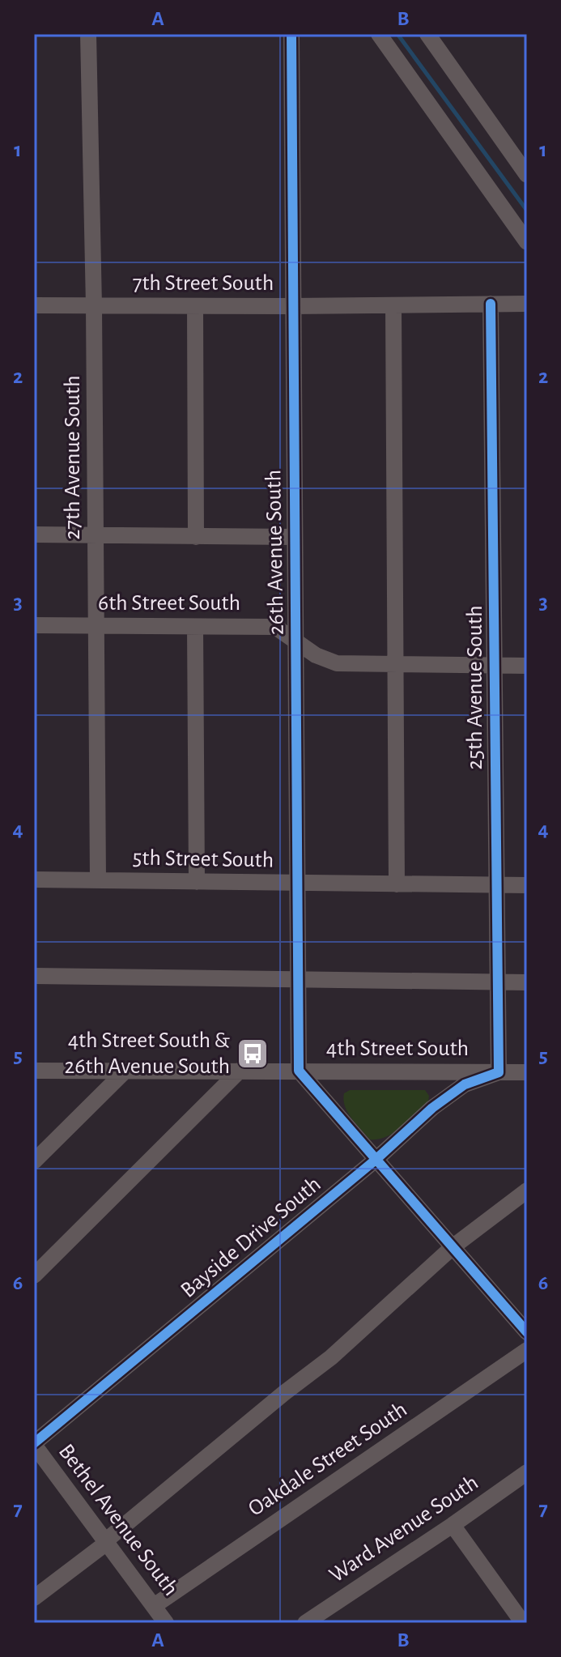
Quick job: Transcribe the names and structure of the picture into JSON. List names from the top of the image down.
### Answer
{
  "streets": {
    "street": [
      "7th Street South",
      "27th Avenue South",
      "26th Avenue South",
      "6th Street South",
      "25th Avenue South",
      "5th Street South",
      "4th Street South",
      "Bayside Drive South",
      "Oakdale Street South",
      "Bethel Avenue South",
      "Ward Avenue South"
    ]
  },
  "crossings": [
    ["7th Street South", "27th Avenue South"],
    ["7th Street South", "26th Avenue South"],
    ["7th Street South", "25th Avenue South"],
    ["27th Avenue South", "6th Street South"],
    ["27th Avenue South", "5th Street South"],
    ["26th Avenue South", "6th Street South"],
    ["26th Avenue South", "5th Street South"],
    ["26th Avenue South", "4th Street South"],
    ["6th Street South", "25th Avenue South"],
    ["25th Avenue South", "5th Street South"],
    ["25th Avenue South", "4th Street South"],
    ["25th Avenue South", "Bayside Drive South"],
    ["4th Street South", "Bayside Drive South"],
    ["Bayside Drive South", "Bethel Avenue South"],
    ["Oakdale Street South", "Bethel Avenue South"]
  ],
  "places": {
    "bus stop": ["4th Street South & 26th Avenue South"]
  },
  "grid": {
    "columns": ["A", "B"],
    "rows": [
      "1",
      "2",
      "3",
      "4",
      "5",
      "6",
      "7"
    ]
  }
}
